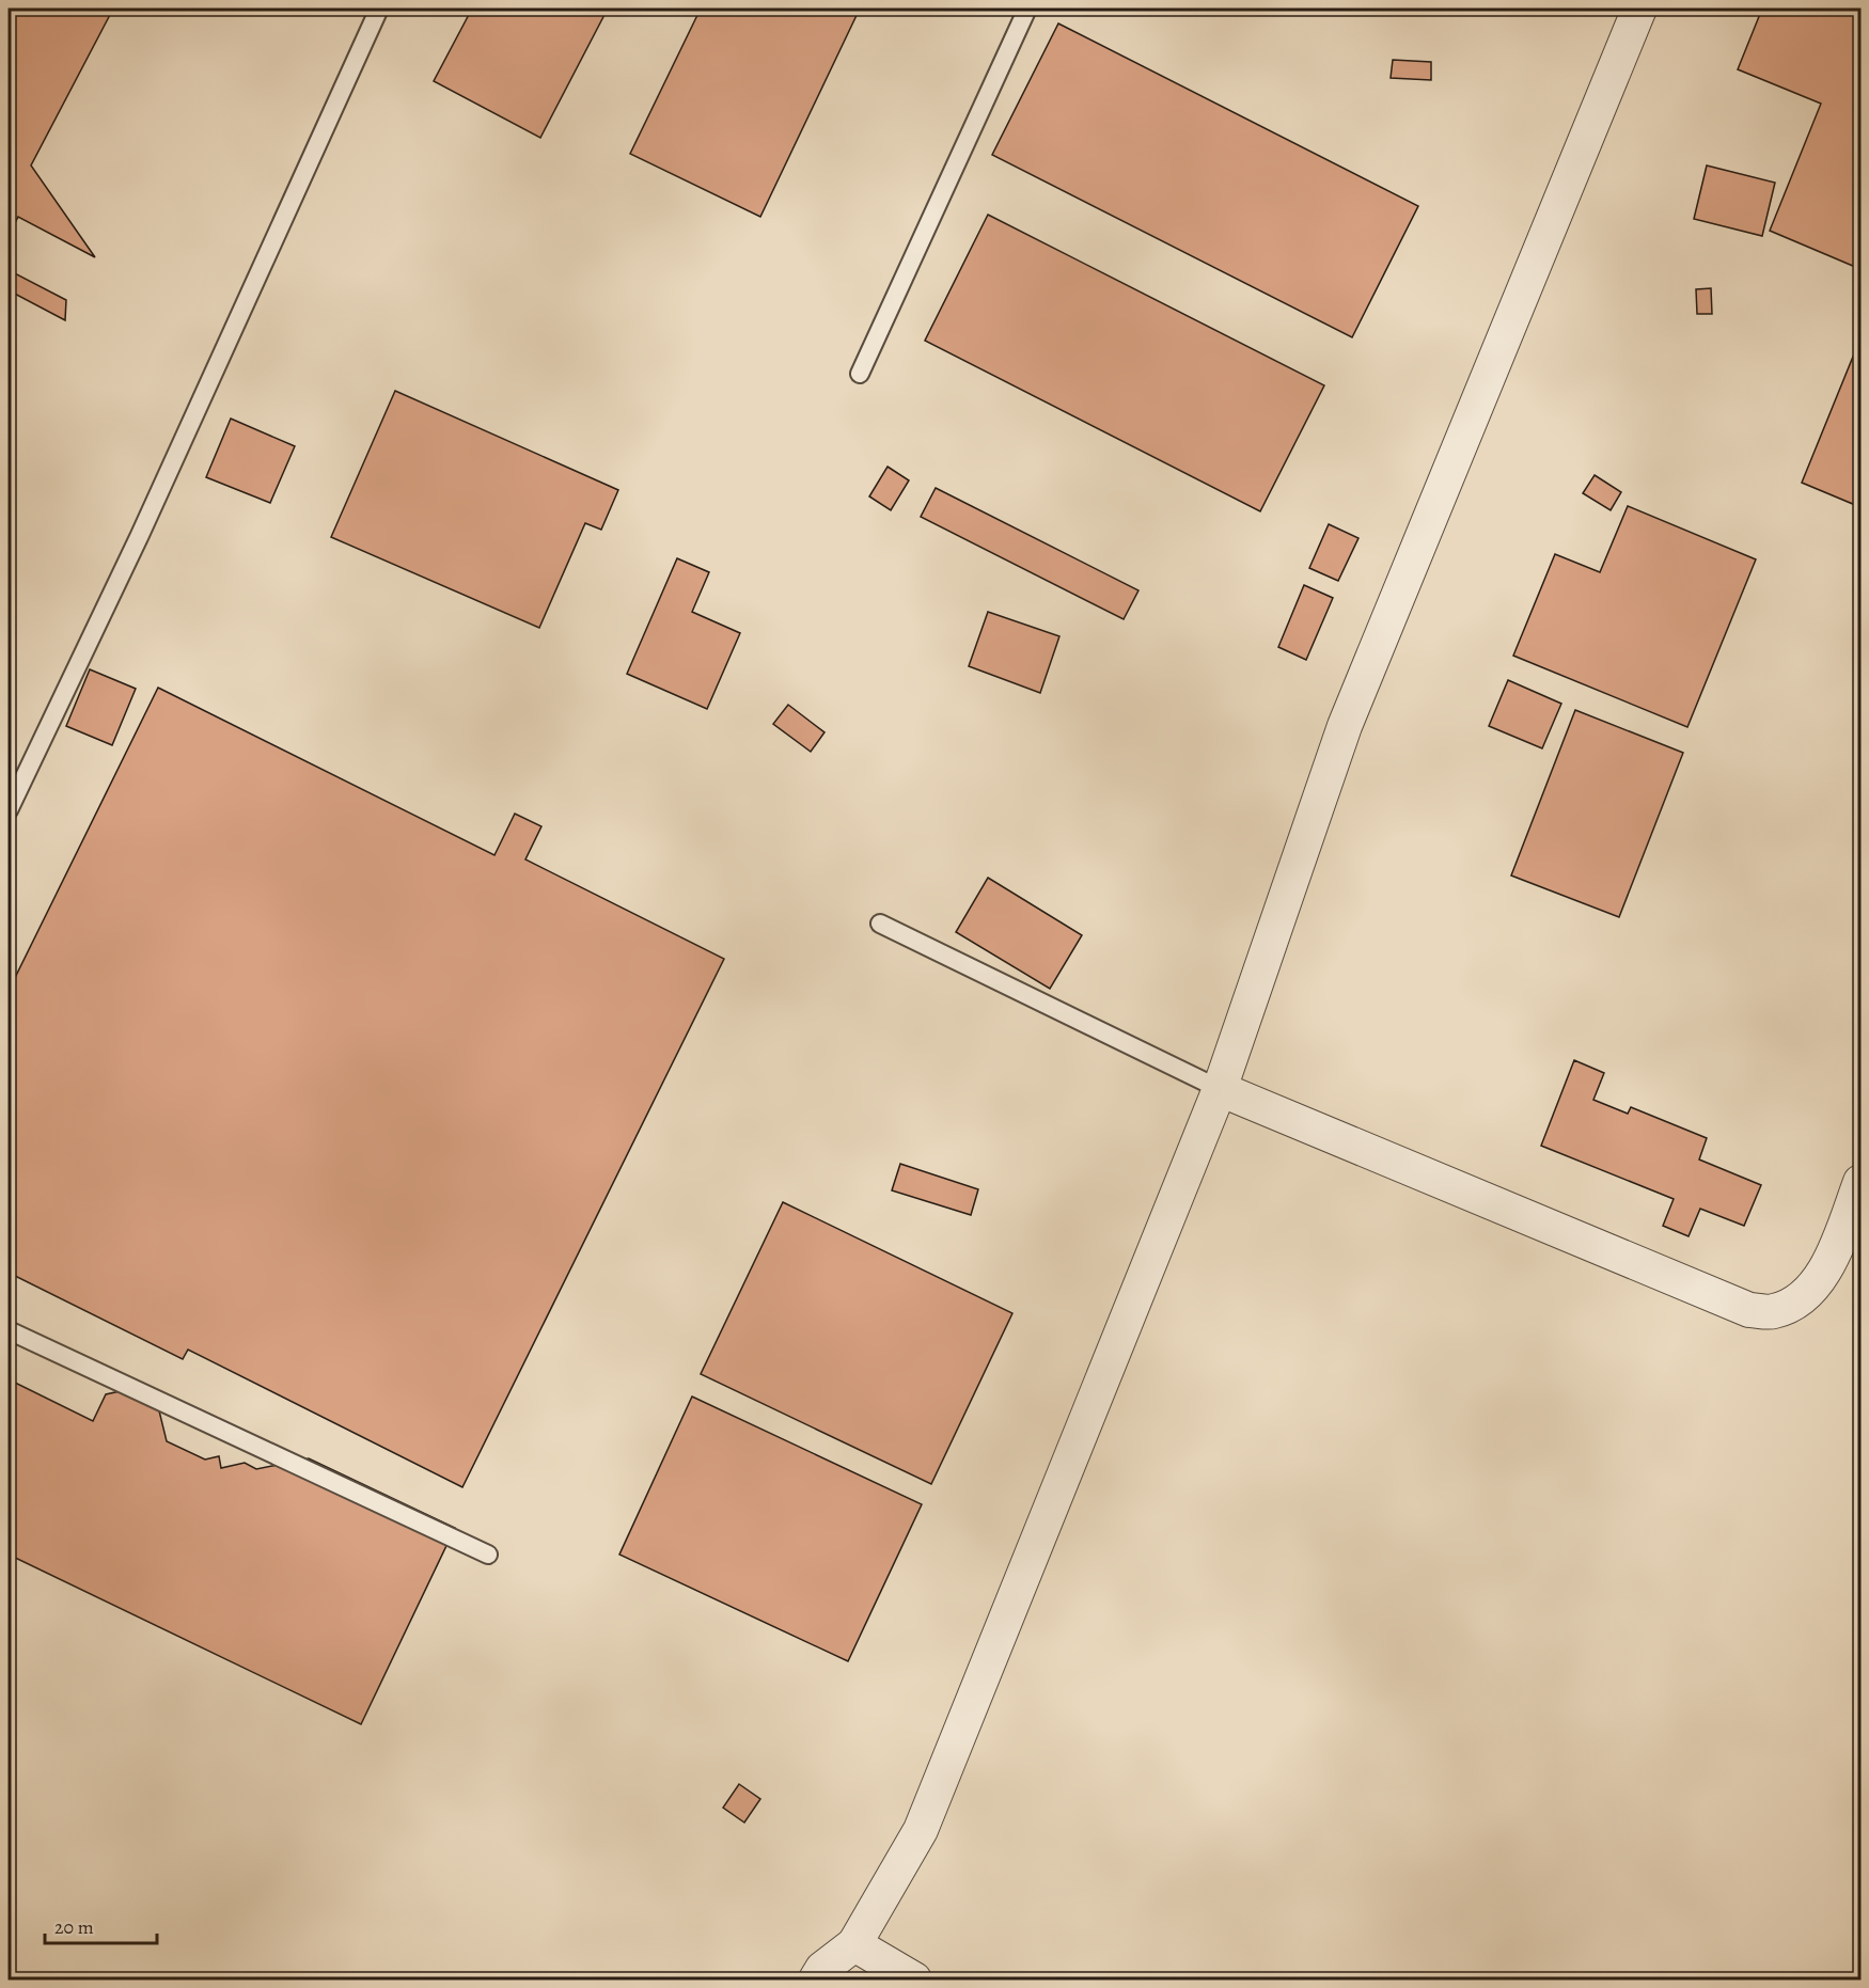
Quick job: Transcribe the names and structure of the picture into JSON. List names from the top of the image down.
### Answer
{
  "scale_bar": "20 m"
}
